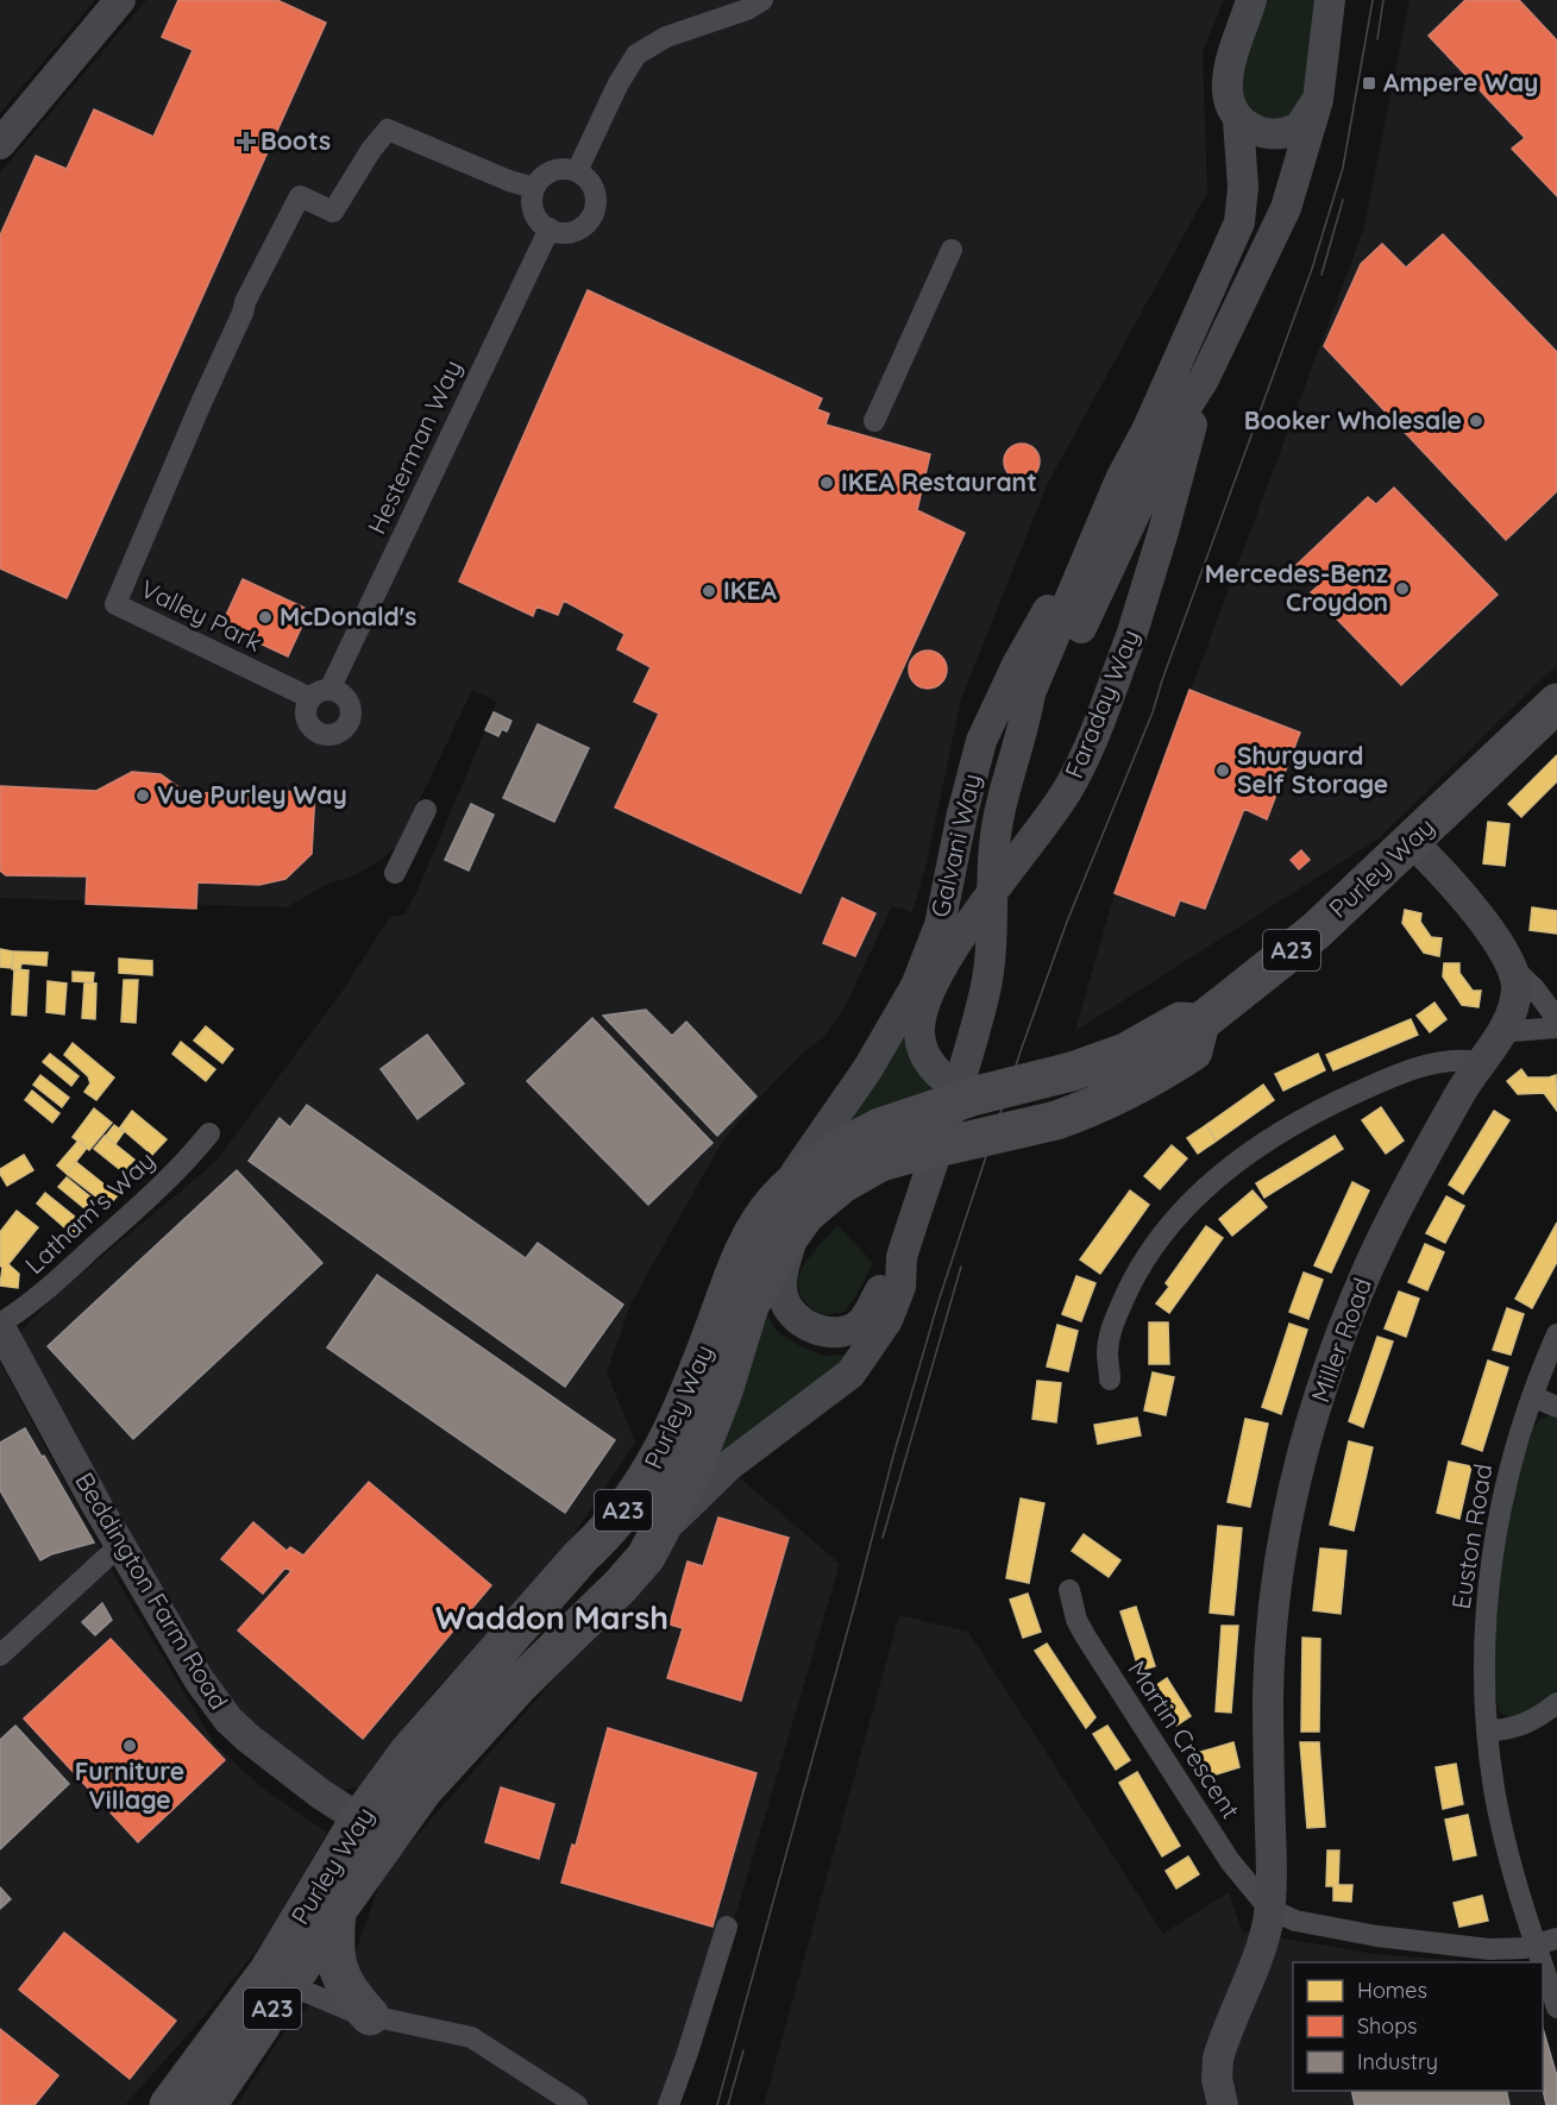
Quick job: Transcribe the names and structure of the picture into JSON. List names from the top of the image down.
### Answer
{
  "streets": {
    "highway": ["Purley Way", "A23"],
    "street": [
      "Hesterman Way",
      "Valley Park",
      "Faraday Way",
      "Galvani Way",
      "Latham's Way",
      "Miller Road",
      "Euston Road",
      "Beddington Farm Road",
      "Martin Crescent"
    ]
  },
  "crossings": [
    ["Hesterman Way", "Valley Park"],
    ["Faraday Way", "Purley Way"],
    ["Galvani Way", "Purley Way"],
    ["Purley Way", "Beddington Farm Road"],
    ["Latham's Way", "Beddington Farm Road"],
    ["Miller Road", "Martin Crescent"]
  ],
  "districts": ["Waddon Marsh"],
  "places": {
    "transit": ["Ampere Way"],
    "health": ["Boots"],
    "other": [
      "Booker Wholesale",
      "IKEA Restaurant",
      "Mercedes-Benz Croydon",
      "IKEA",
      "McDonald's",
      "Shurguard Self Storage",
      "Vue Purley Way",
      "Furniture Village"
    ]
  },
  "legend": ["Homes", "Shops", "Industry"]
}
